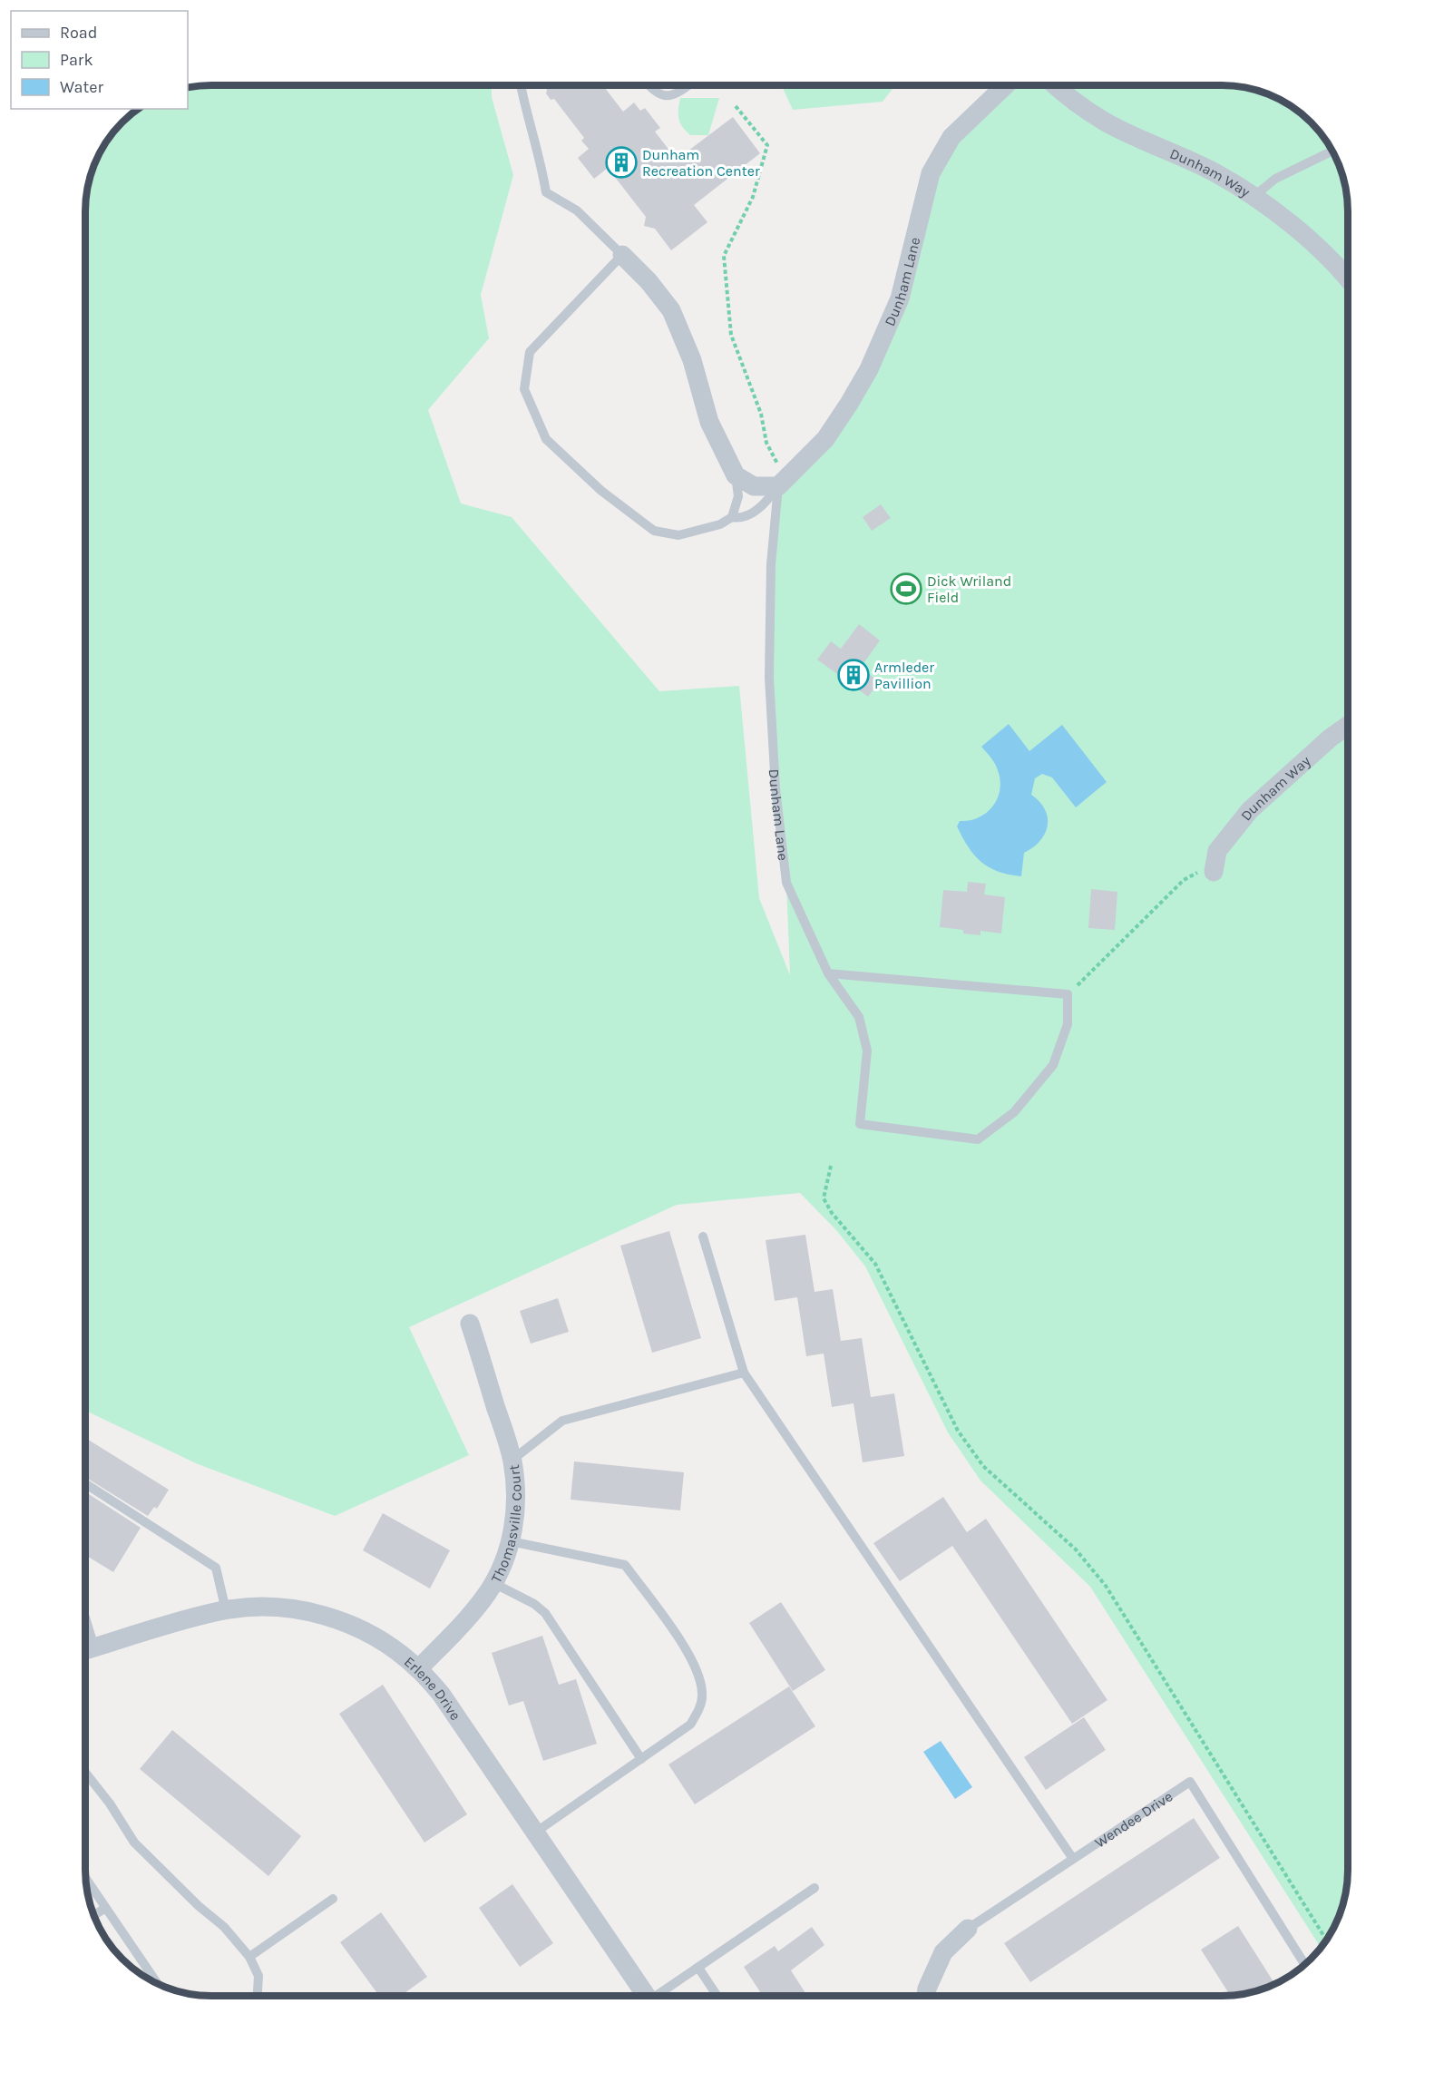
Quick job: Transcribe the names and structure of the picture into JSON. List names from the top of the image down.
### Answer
{
  "streets": {
    "street": [
      "Dunham Way",
      "Dunham Lane",
      "Thomasville Court",
      "Erlene Drive",
      "Wendee Drive"
    ]
  },
  "crossings": [
    ["Thomasville Court", "Erlene Drive"]
  ],
  "places": {
    "building": ["Dunham Recreation Center", "Armleder Pavillion"],
    "sports": ["Dick Wriland Field"]
  },
  "legend": ["Road", "Park", "Water"]
}
